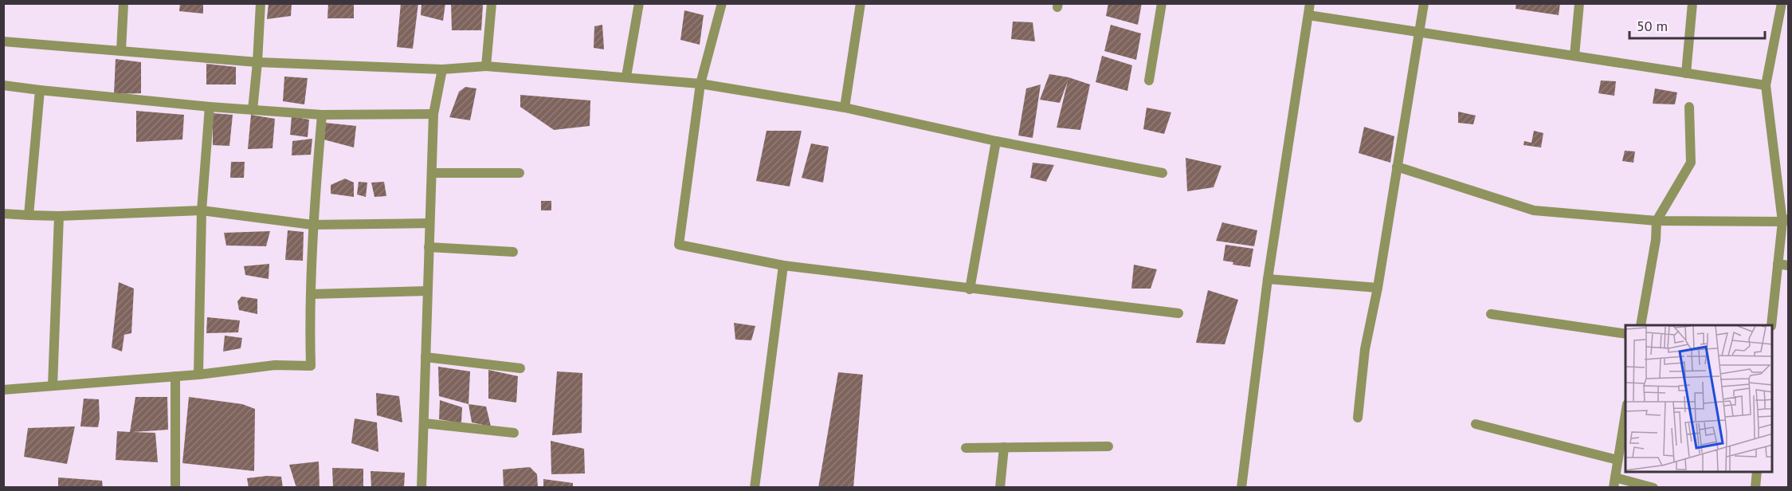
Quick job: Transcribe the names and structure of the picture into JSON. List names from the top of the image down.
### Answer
{
  "scale_bar": "50 m"
}
